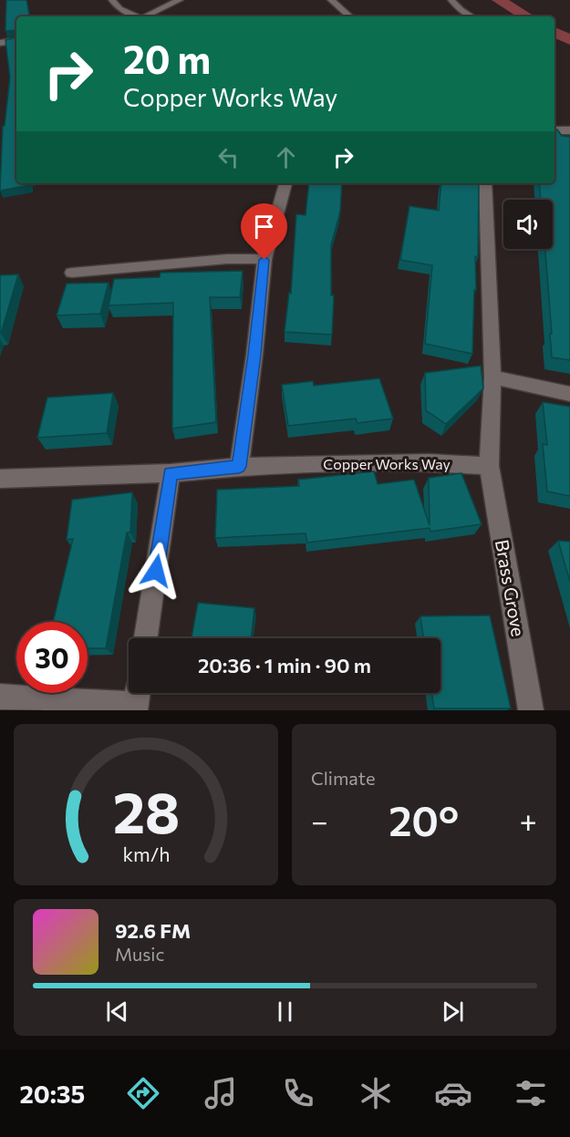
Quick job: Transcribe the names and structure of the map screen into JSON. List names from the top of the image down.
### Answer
{
  "streets": {
    "street": ["Copper Works Way", "Brass Grove"]
  },
  "crossings": [
    ["Copper Works Way", "Brass Grove"]
  ],
  "page": {
    "turn": ["20 m", "Copper Works Way"],
    "limit": "30",
    "trip": "20:36 · 1 min · 90 m",
    "tile": "Climate",
    "heat": ["−", "20°", "+"],
    "song": ["92.6 FM", "Music"],
    "tabs": "20:35",
    "gauge": ["28", "km/h"]
  }
}
